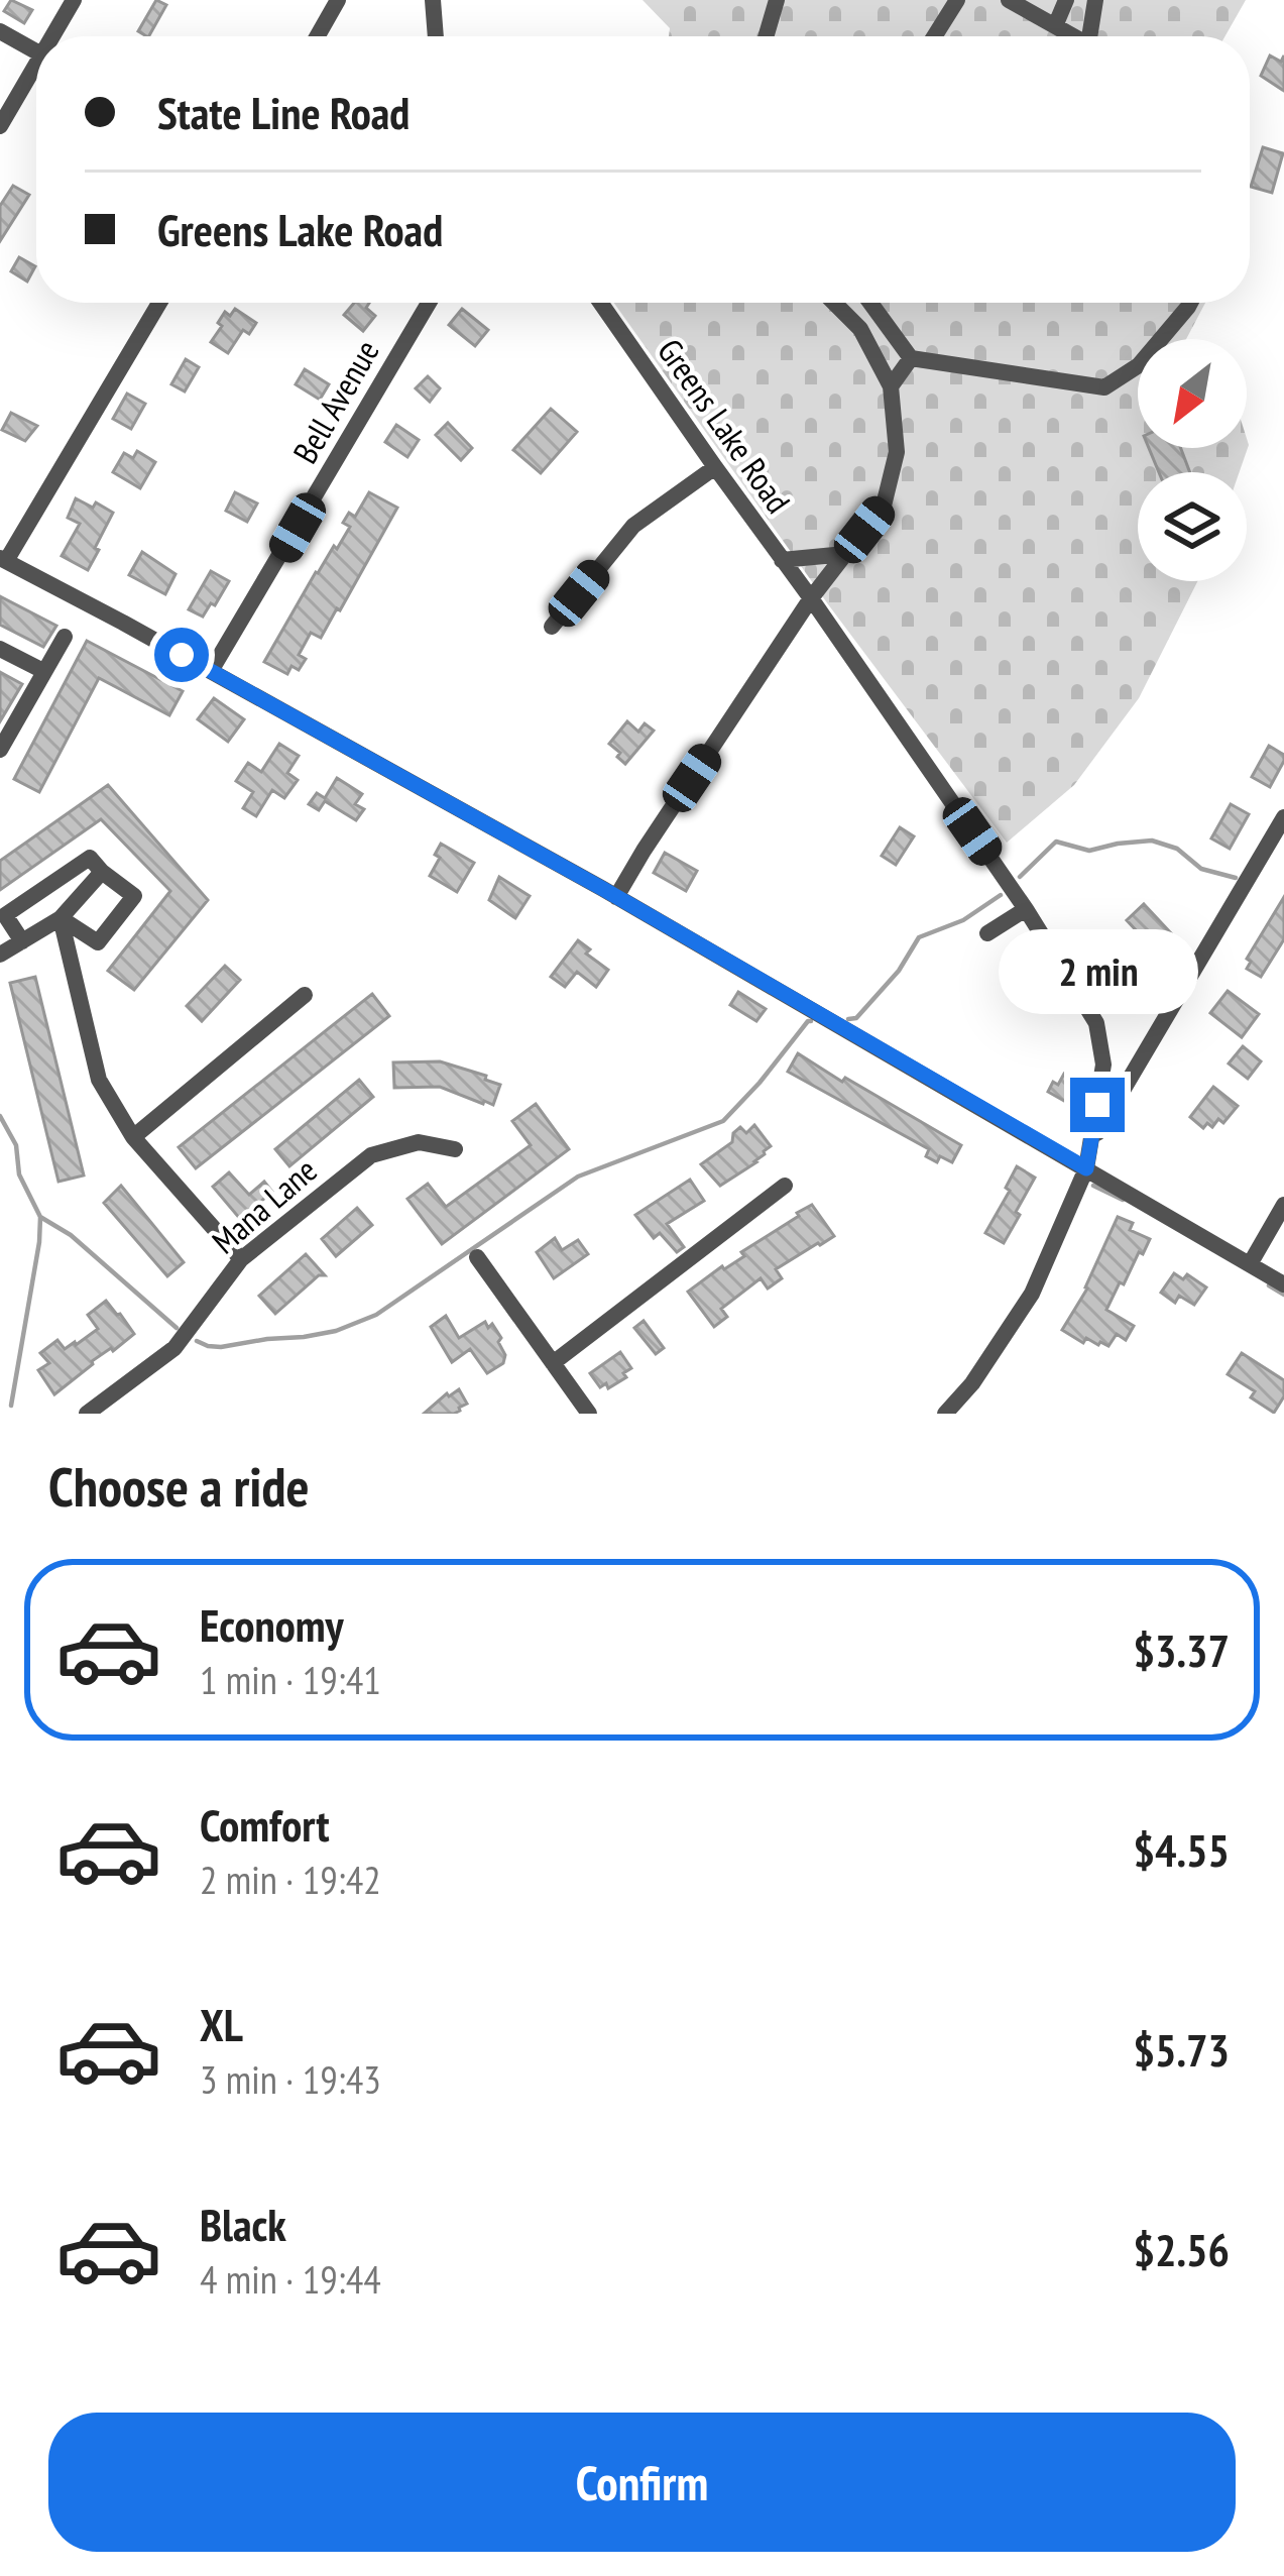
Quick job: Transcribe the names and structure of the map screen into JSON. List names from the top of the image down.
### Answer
{
  "streets": {
    "street": ["Bell Avenue", "Greens Lake Road", "Mana Lane"]
  },
  "north": "bottom left",
  "page": {
    "banner": ["State Line Road", "Greens Lake Road"],
    "bubble": "2 min",
    "heading": "Choose a ride",
    "list": [
      {
        "name": "Economy",
        "note": "1 min · 19:41",
        "value": "$3.37"
      },
      {
        "name": "Comfort",
        "note": "2 min · 19:42",
        "value": "$4.55"
      },
      {
        "name": "XL",
        "note": "3 min · 19:43",
        "value": "$5.73"
      },
      {
        "name": "Black",
        "note": "4 min · 19:44",
        "value": "$2.56"
      }
    ],
    "buttons": "Confirm"
  }
}
